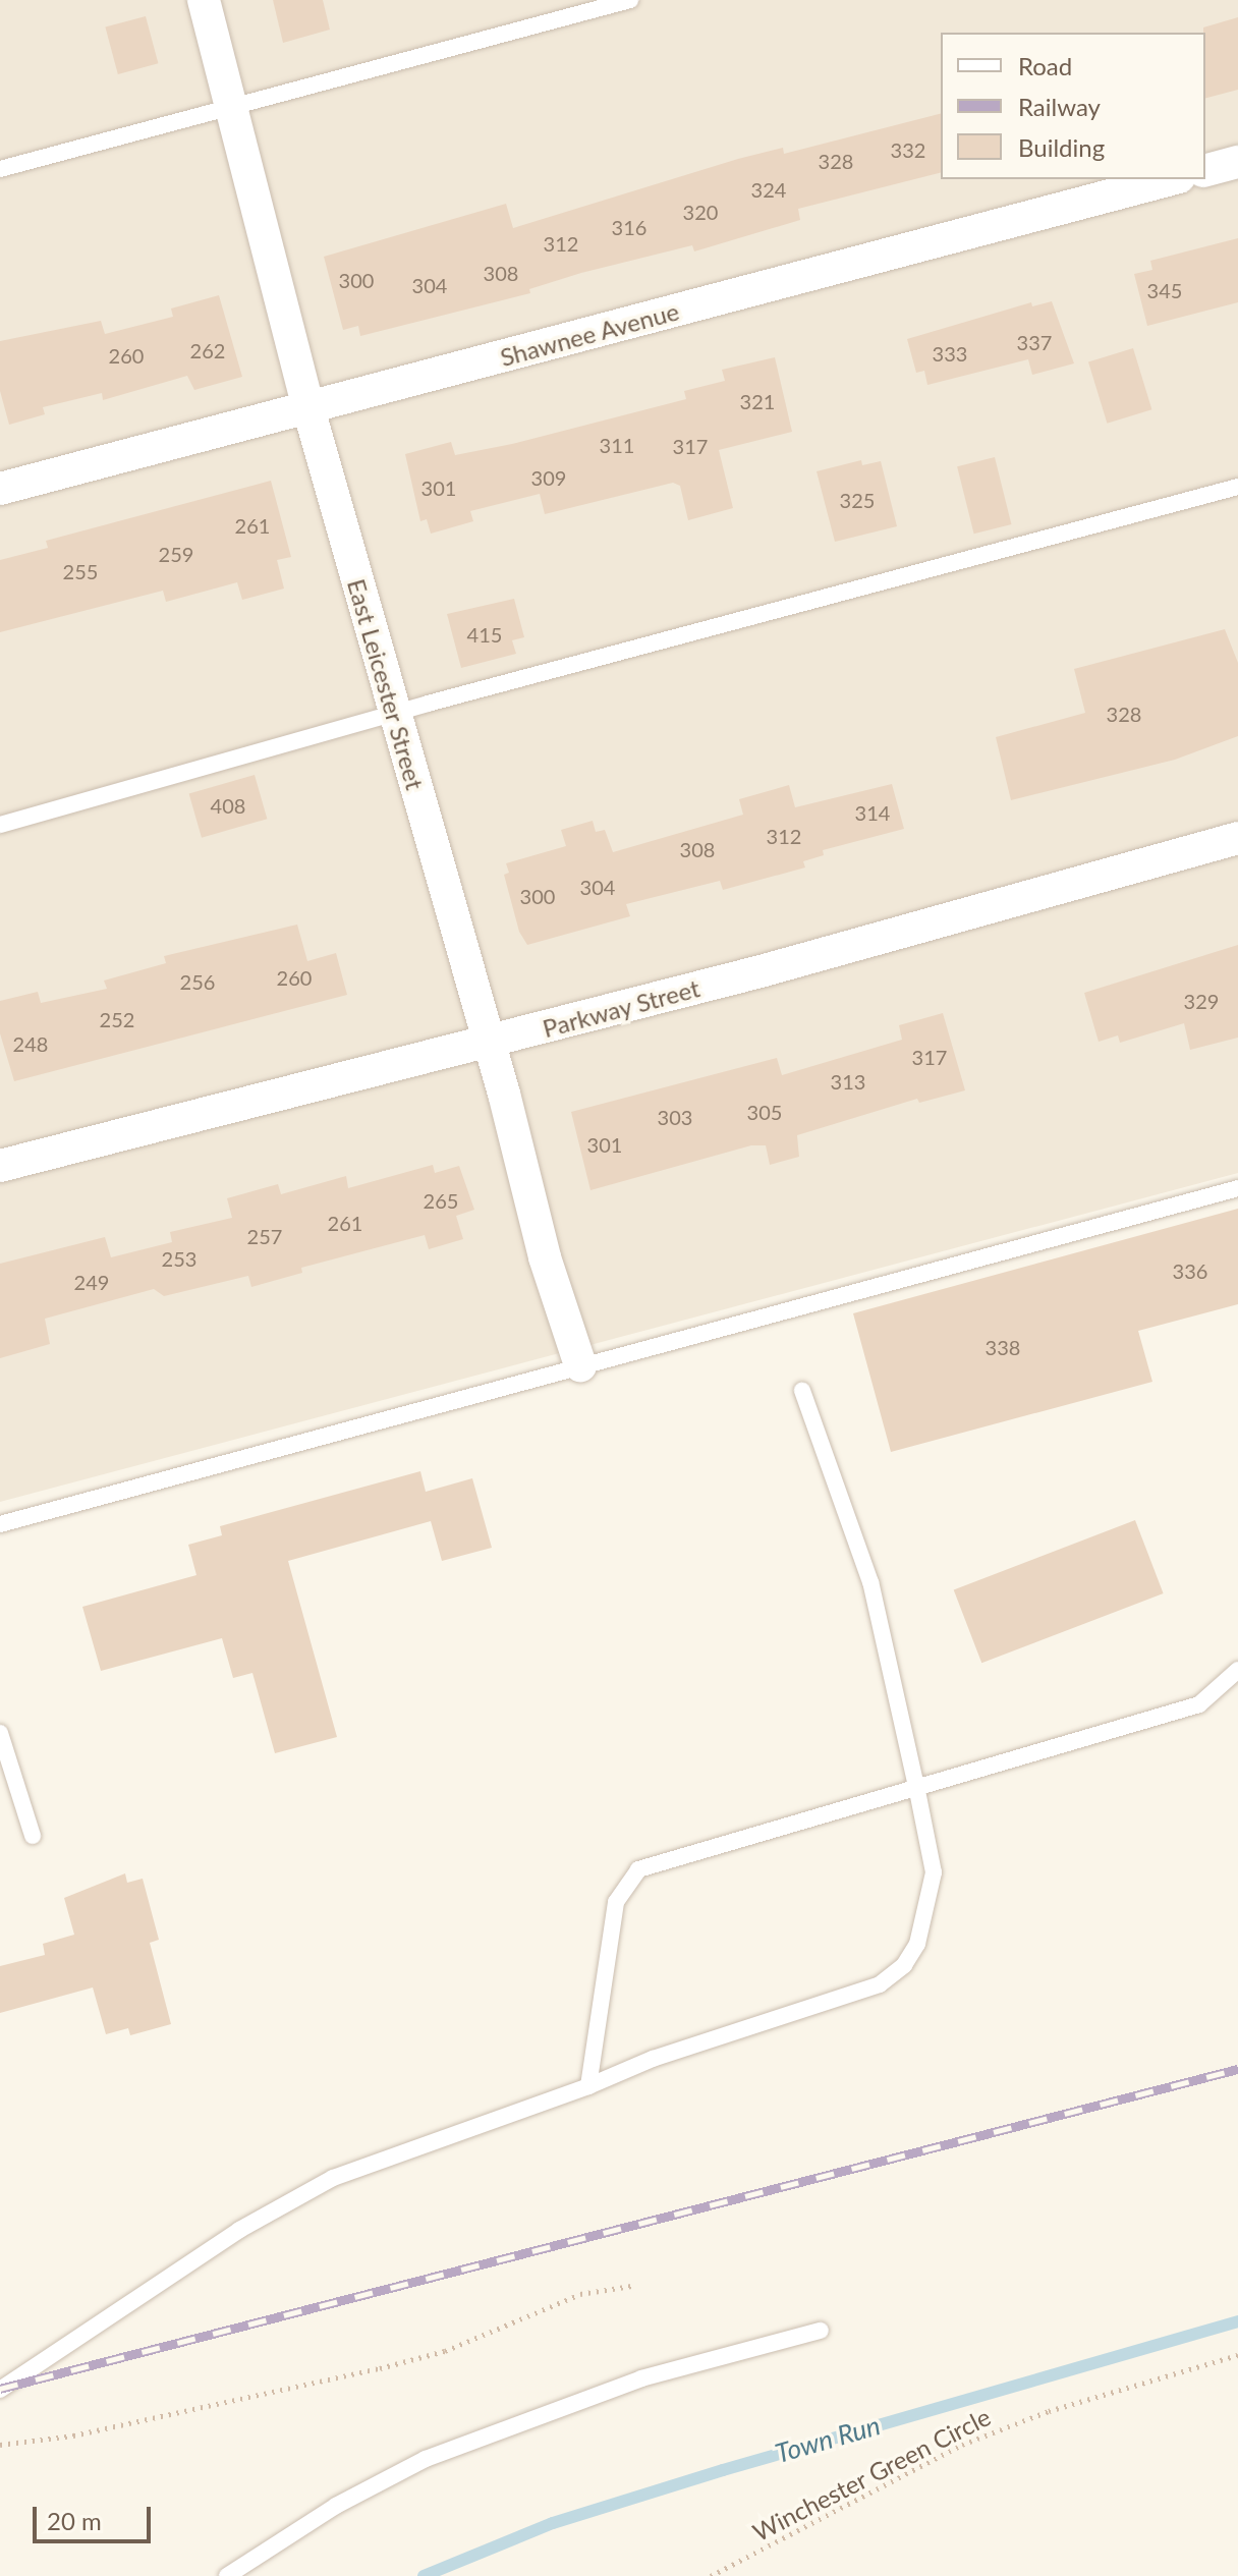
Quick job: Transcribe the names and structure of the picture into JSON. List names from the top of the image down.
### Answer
{
  "streets": {
    "street": ["Shawnee Avenue", "East Leicester Street", "Parkway Street"],
    "path": ["Winchester Green Circle"]
  },
  "crossings": [
    ["Shawnee Avenue", "East Leicester Street"],
    ["East Leicester Street", "Parkway Street"]
  ],
  "water": ["Town Run"],
  "house_numbers": [
    "332",
    "328",
    "324",
    "320",
    "316",
    "312",
    "308",
    "300",
    "304",
    "345",
    "337",
    "262",
    "333",
    "260",
    "321",
    "311",
    "317",
    "309",
    "301",
    "325",
    "261",
    "259",
    "255",
    "415",
    "328",
    "408",
    "314",
    "312",
    "308",
    "304",
    "300",
    "260",
    "256",
    "329",
    "252",
    "248",
    "317",
    "313",
    "305",
    "303",
    "301",
    "265",
    "261",
    "257",
    "253",
    "336",
    "249",
    "338"
  ],
  "legend": ["Road", "Railway", "Building"],
  "scale_bar": "20 m"
}
